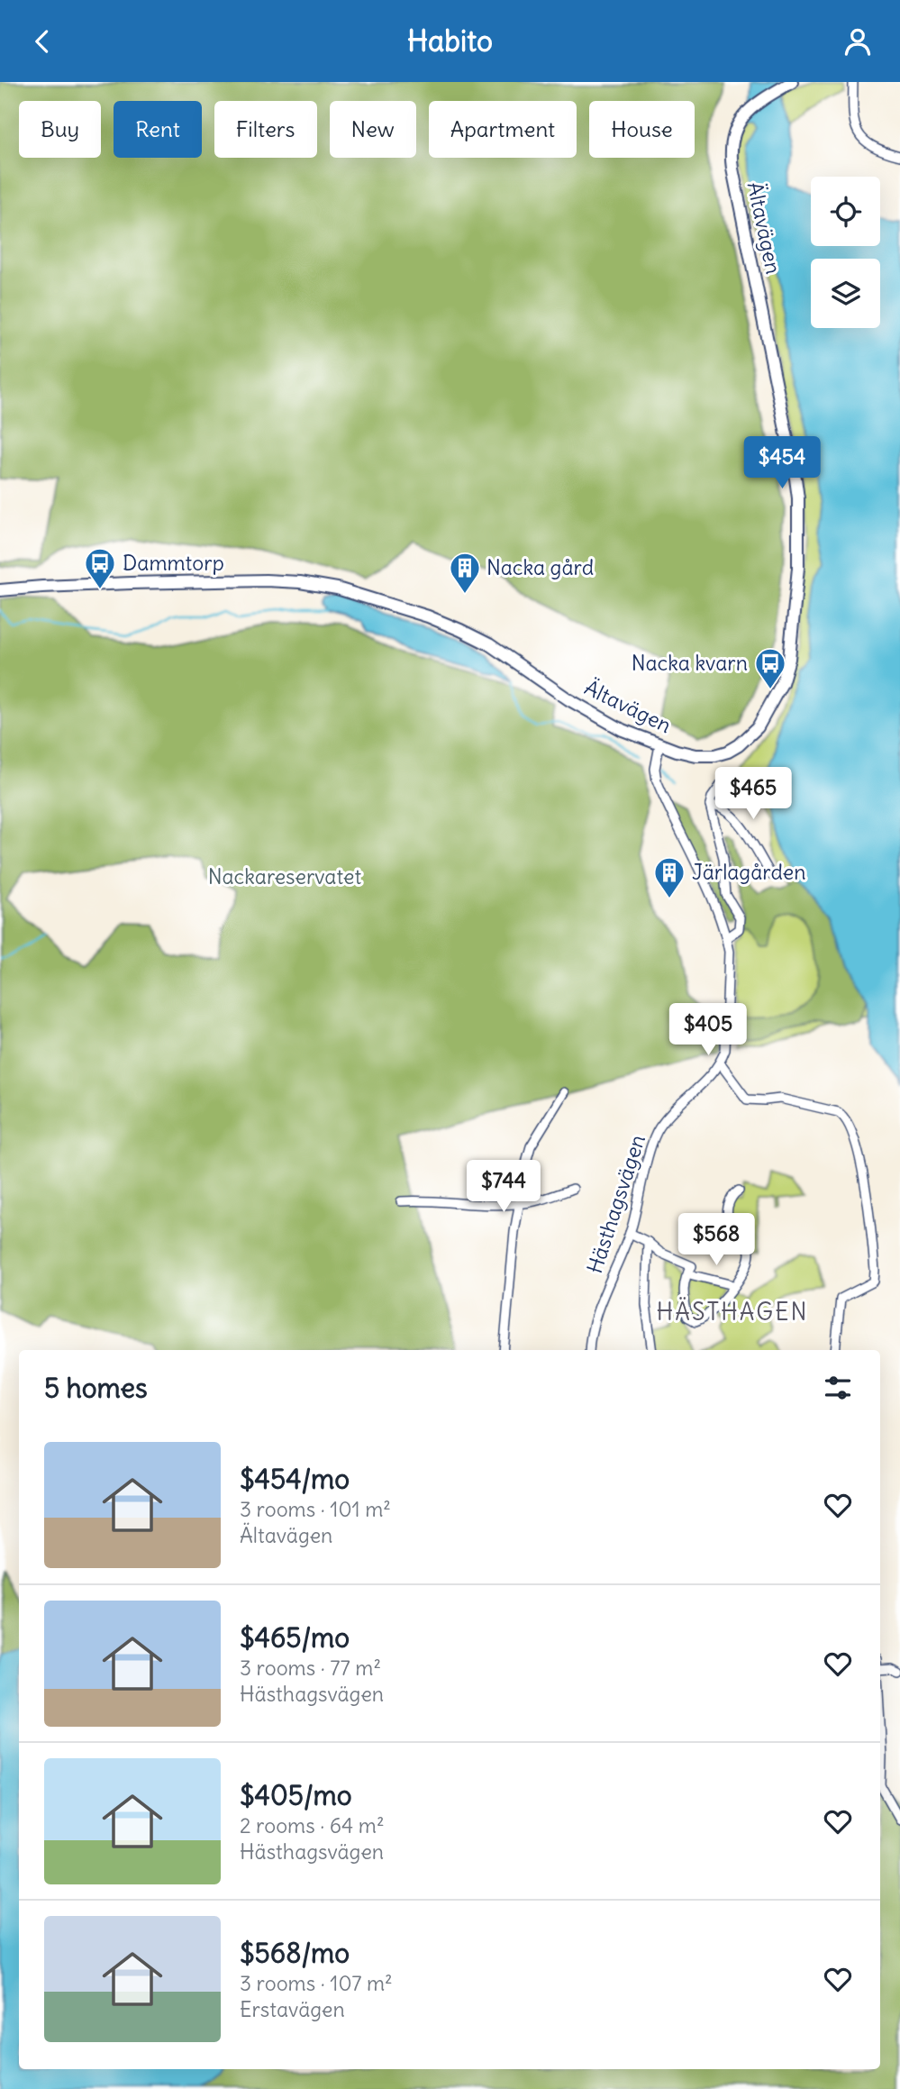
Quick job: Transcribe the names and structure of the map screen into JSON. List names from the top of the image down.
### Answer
{
  "streets": {
    "main road": ["Ältavägen"],
    "street": ["Hästhagsvägen"]
  },
  "districts": ["HÄSTHAGEN"],
  "parks": ["Nackareservatet"],
  "places": {
    "bus stop": ["Dammtorp", "Nacka kvarn"],
    "building": ["Nacka gård", "Järlagården"]
  },
  "page": {
    "header": "Habito",
    "chip": [
      "Buy",
      "Rent",
      "Filters",
      "New",
      "Apartment",
      "House"
    ],
    "price": [
      "$454",
      "$465",
      "$405",
      "$744",
      "$568"
    ],
    "heading": "5 homes",
    "list": [
      {
        "name": "$454/mo",
        "note": "3 rooms · 101 m² · Ältavägen"
      },
      {
        "name": "$465/mo",
        "note": "3 rooms · 77 m² · Hästhagsvägen"
      },
      {
        "name": "$405/mo",
        "note": "2 rooms · 64 m² · Hästhagsvägen"
      },
      {
        "name": "$568/mo",
        "note": "3 rooms · 107 m² · Erstavägen"
      }
    ]
  }
}
